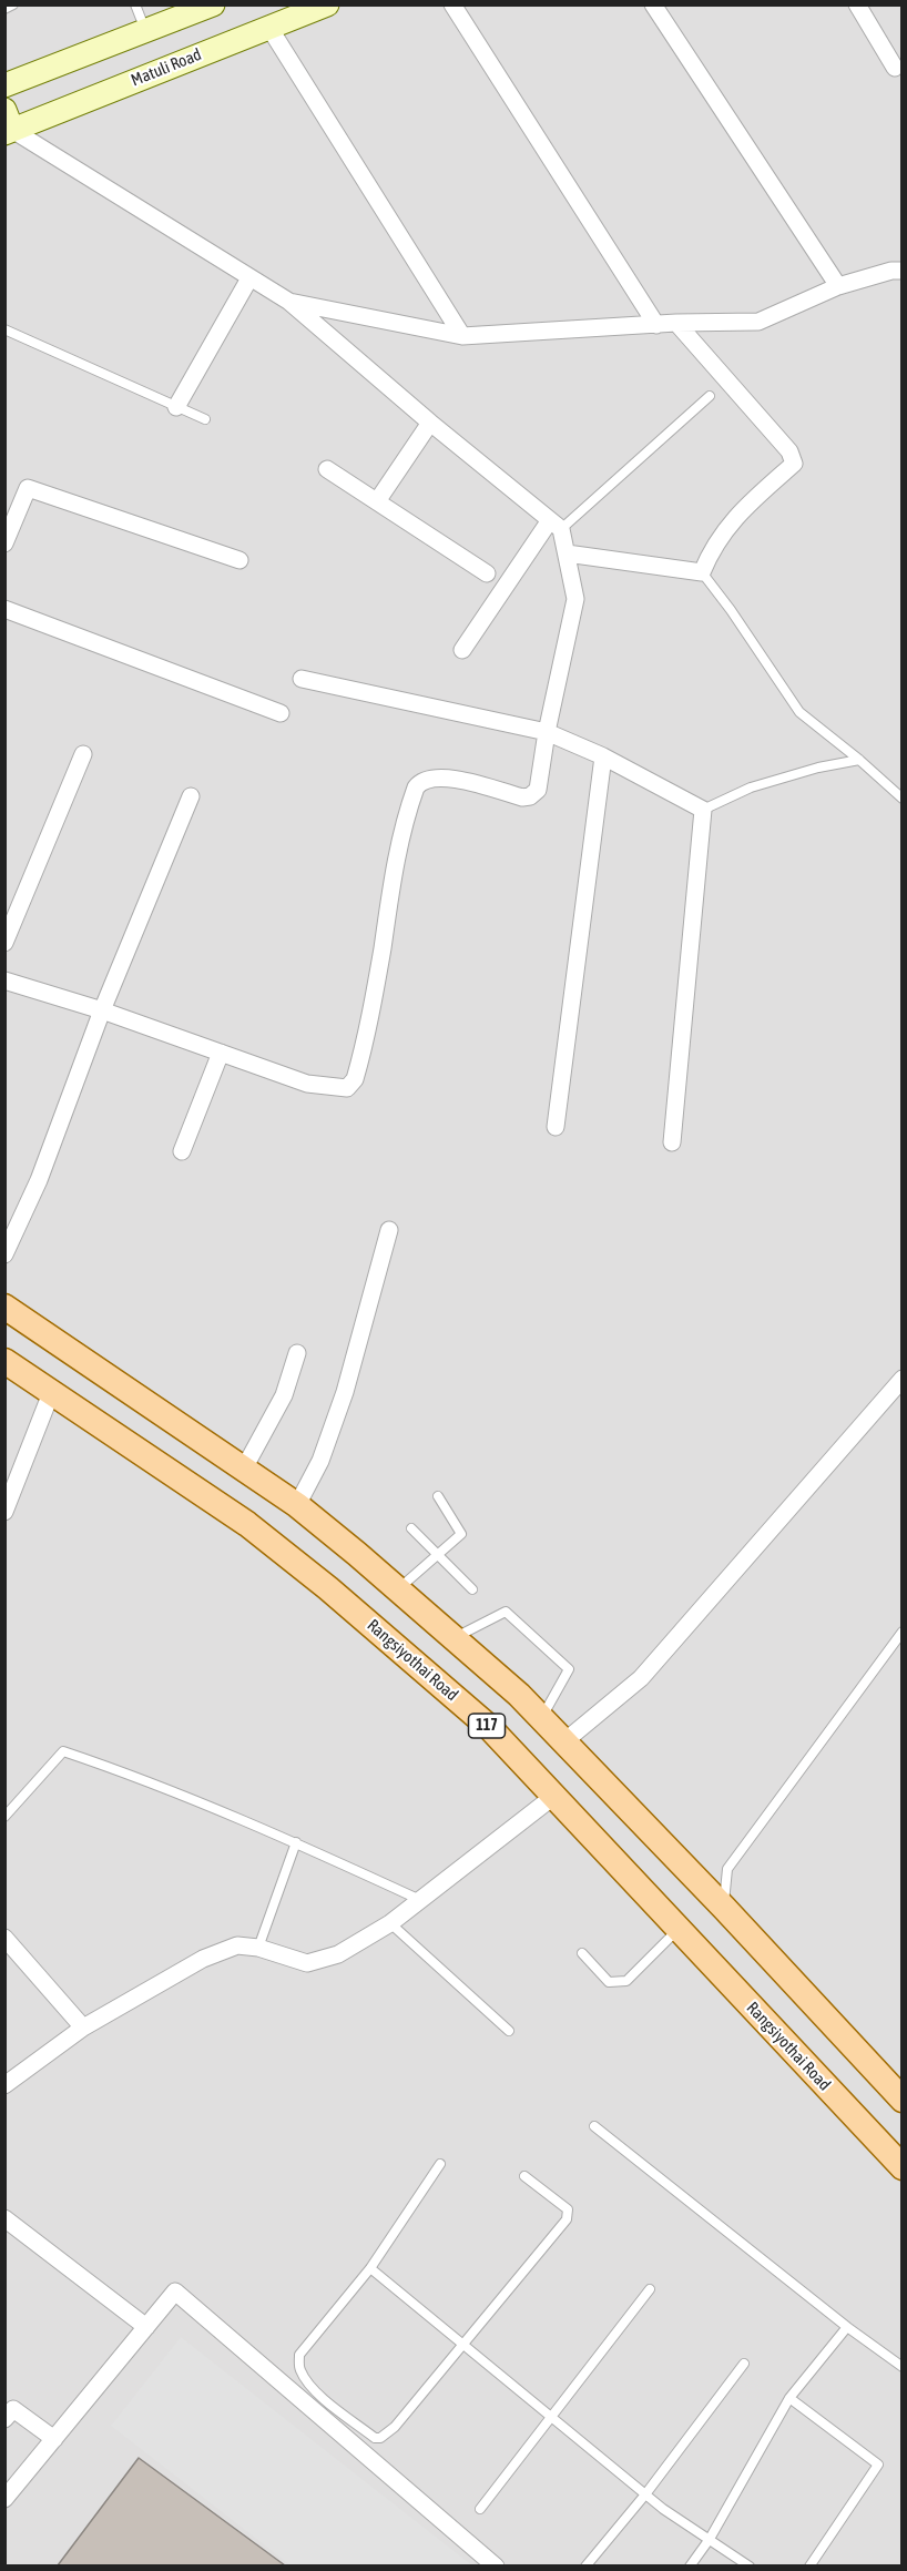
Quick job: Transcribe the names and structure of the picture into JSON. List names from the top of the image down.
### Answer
{
  "streets": {
    "main road": ["Matuli Road", "Rangsiyothai Road", "117"]
  }
}
